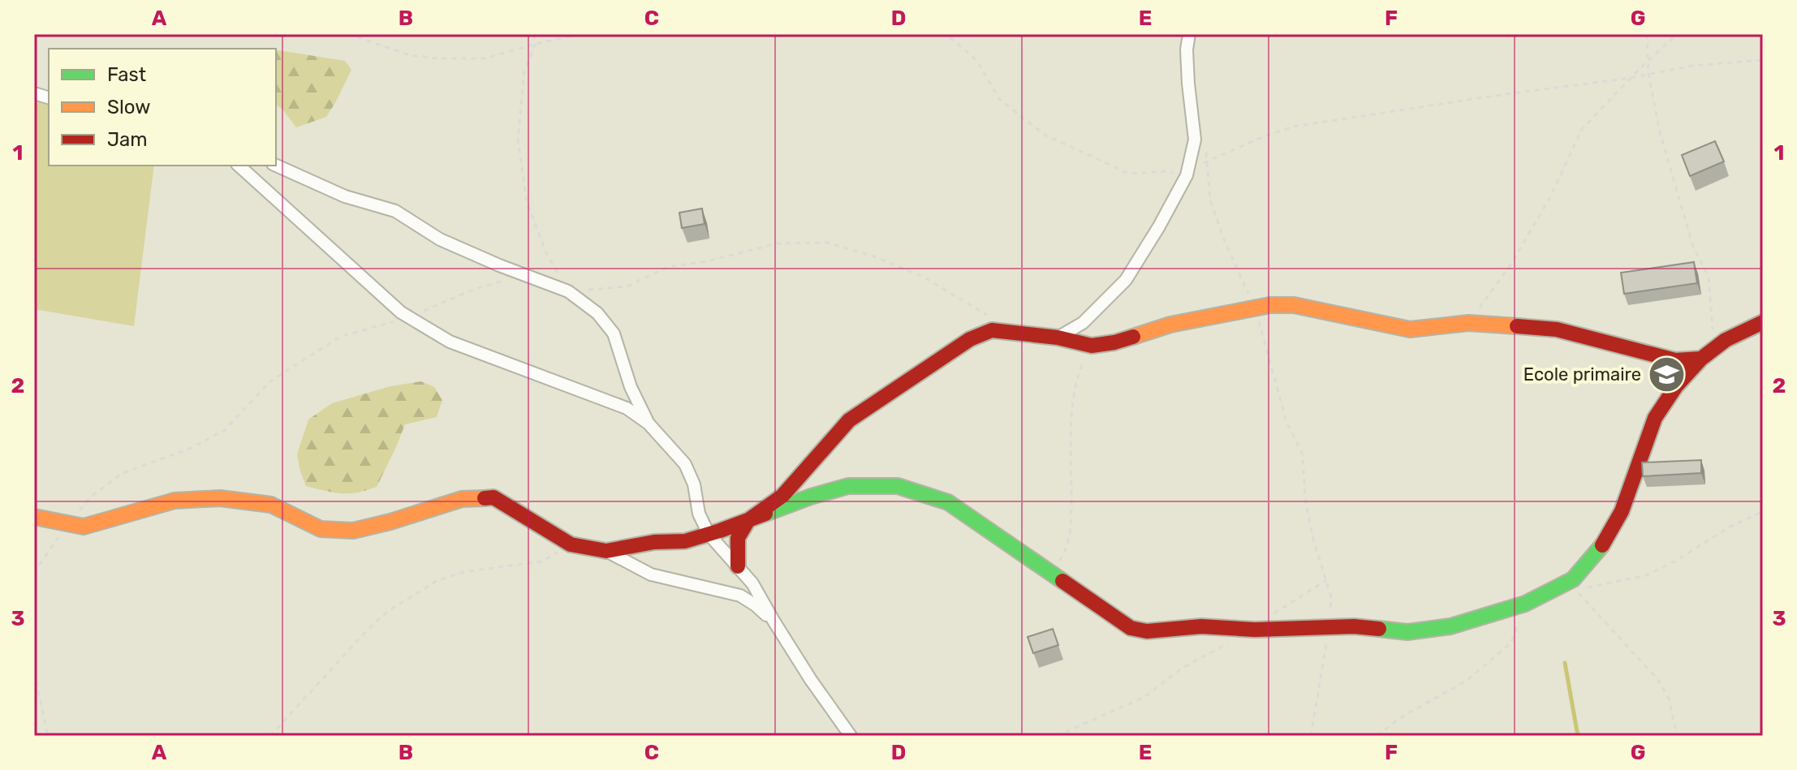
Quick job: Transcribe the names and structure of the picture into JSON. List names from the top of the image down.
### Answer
{
  "places": {
    "school or university": ["Ecole primaire"]
  },
  "legend": ["Fast", "Slow", "Jam"],
  "grid": {
    "columns": [
      "A",
      "B",
      "C",
      "D",
      "E",
      "F",
      "G"
    ],
    "rows": ["1", "2", "3"]
  }
}
